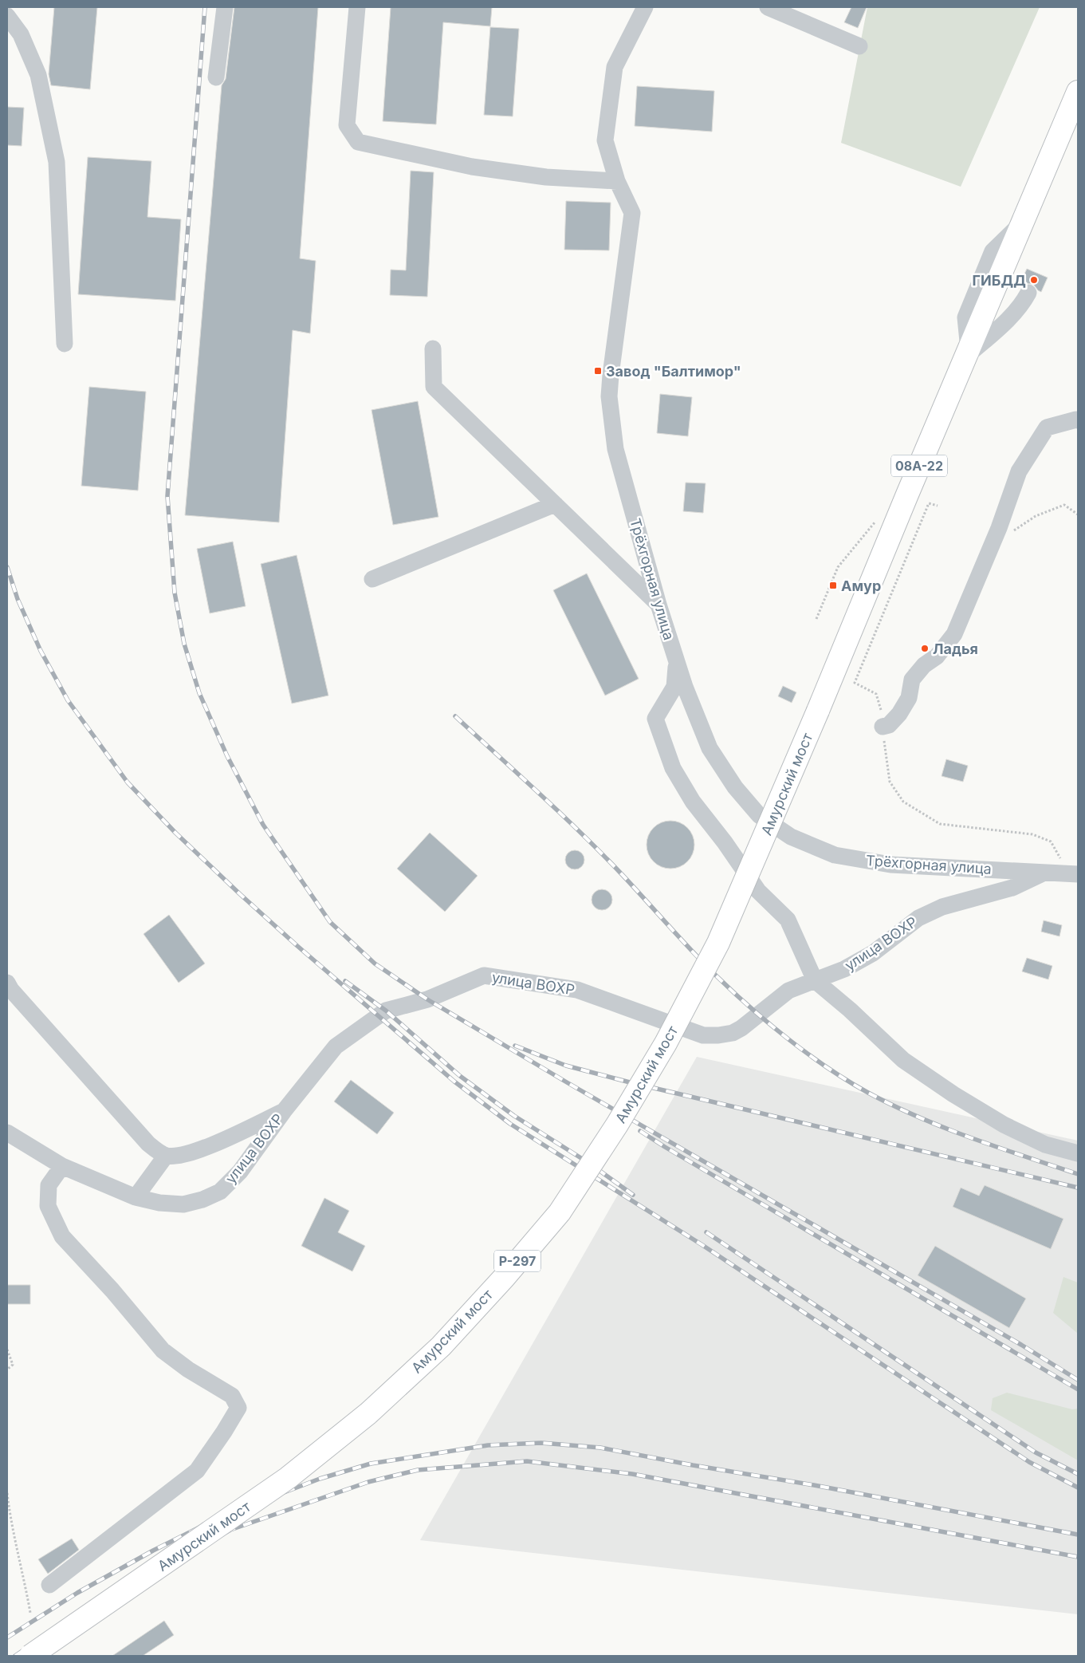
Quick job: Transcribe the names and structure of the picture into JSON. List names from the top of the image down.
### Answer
{
  "streets": {
    "highway": ["08А-22", "Амурский мост", "Р-297"],
    "street": ["Трёхгорная улица", "улица ВОХР"]
  },
  "crossings": [
    ["08А-22", "Амурский мост"],
    ["Трёхгорная улица", "улица ВОХР"]
  ],
  "places": {
    "other": ["ГИБДД", "Ладья"],
    "transit": ["Завод \"Балтимор\"", "Амур"]
  }
}
